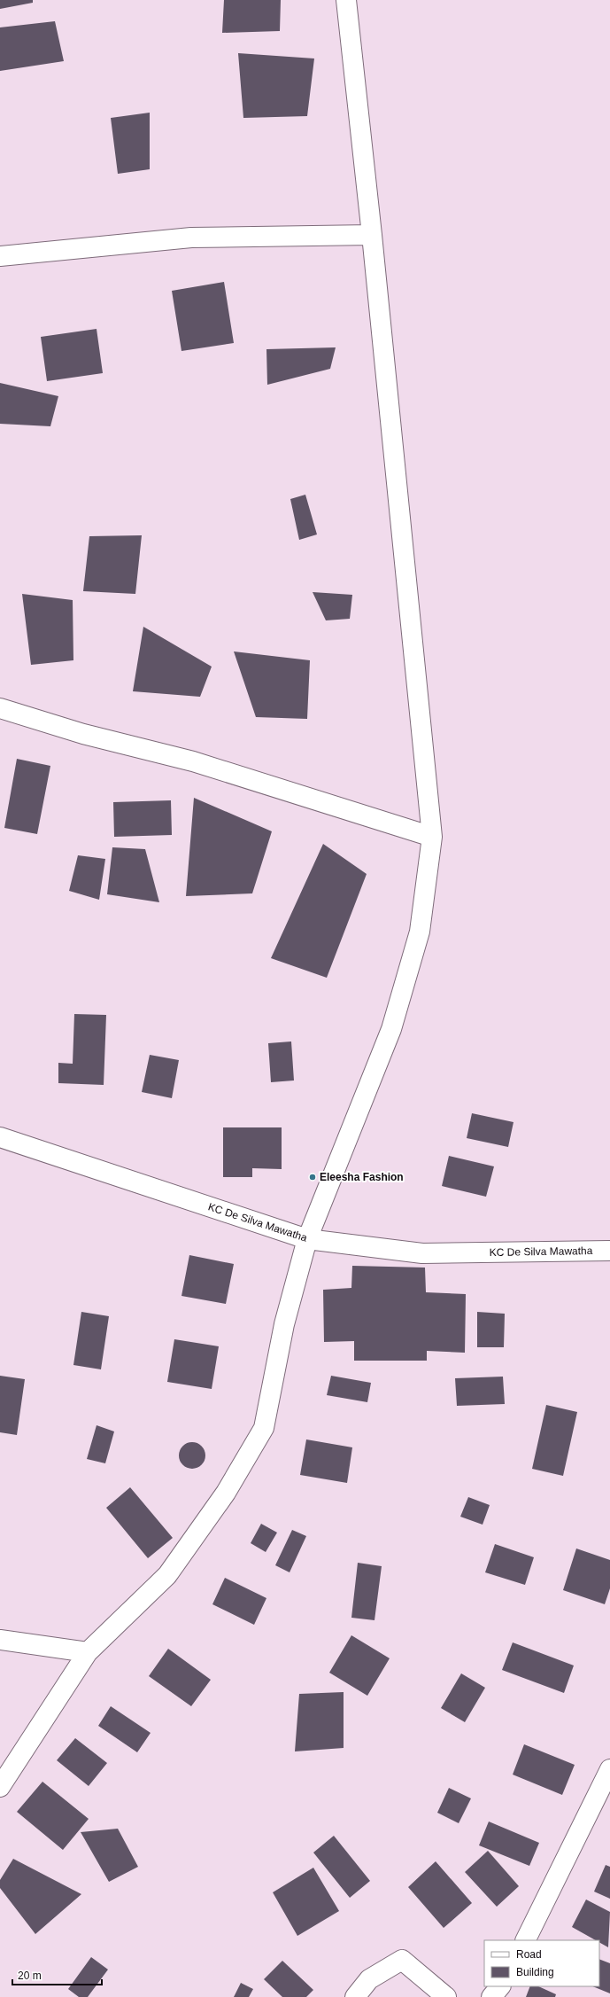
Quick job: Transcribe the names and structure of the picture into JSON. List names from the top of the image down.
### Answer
{
  "streets": {
    "street": ["KC De Silva Mawatha"]
  },
  "places": ["Eleesha Fashion"],
  "legend": ["Road", "Building"],
  "scale_bar": "20 m"
}
